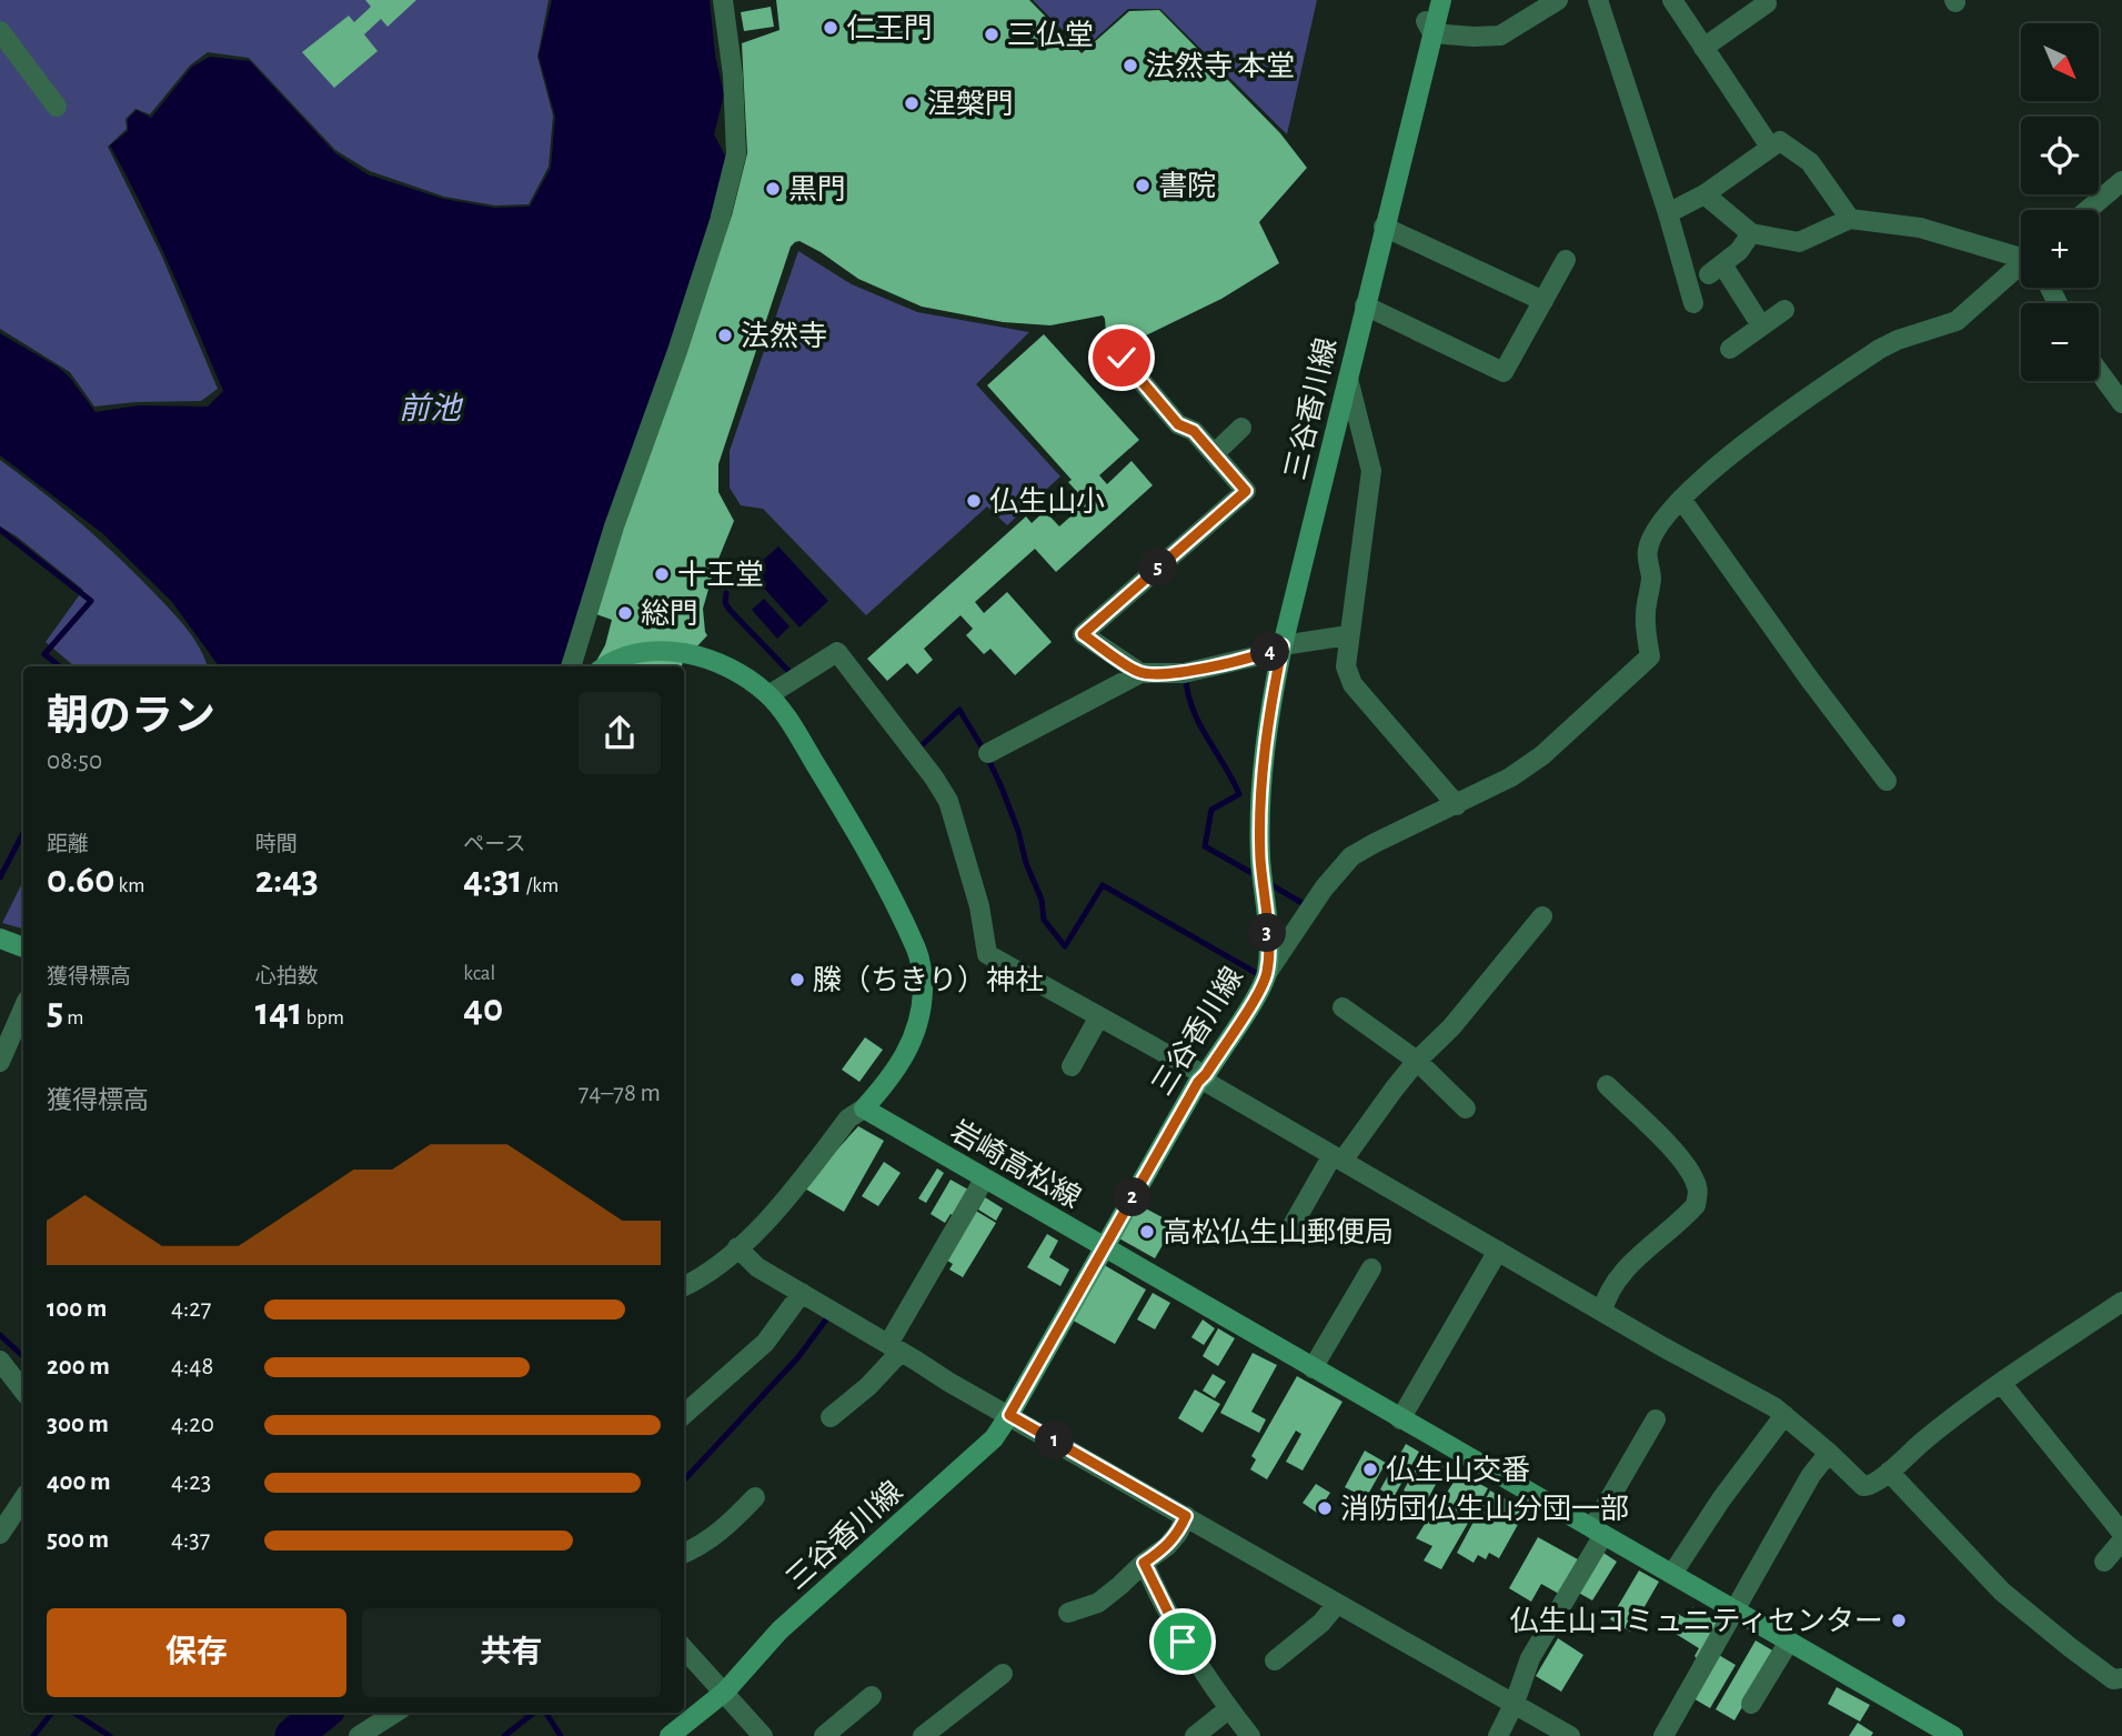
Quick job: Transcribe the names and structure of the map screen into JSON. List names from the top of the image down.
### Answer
{
  "streets": {
    "main road": ["三谷香川線", "岩崎高松線"]
  },
  "crossings": [
    ["三谷香川線", "岩崎高松線"]
  ],
  "water": ["前池"],
  "places": [
    "仁王門",
    "三仏堂",
    "法然寺 本堂",
    "涅槃門",
    "書院",
    "黒門",
    "法然寺",
    "仏生山小",
    "十王堂",
    "総門",
    "榺（ちきり）神社",
    "高松仏生山郵便局",
    "仏生山交番",
    "消防団仏生山分団一部",
    "仏生山コミュニティセンター"
  ],
  "north": "bottom right",
  "page": {
    "map_buttons": ["+", "−"],
    "pins": [
      "5",
      "4",
      "3",
      "2",
      "1"
    ],
    "heading": ["朝のラン", "08:50"],
    "stats": [
      ["距離", "0.60 km"],
      ["時間", "2:43"],
      ["ペース", "4:31 /km"],
      ["獲得標高", "5 m"],
      ["心拍数", "141 bpm"],
      ["kcal", "40"]
    ],
    "chart": ["獲得標高", "74–78 m"],
    "list": [
      {
        "name": "100 m",
        "note": "4:27"
      },
      {
        "name": "200 m",
        "note": "4:48"
      },
      {
        "name": "300 m",
        "note": "4:20"
      },
      {
        "name": "400 m",
        "note": "4:23"
      },
      {
        "name": "500 m",
        "note": "4:37"
      }
    ],
    "buttons": ["保存", "共有"]
  }
}
